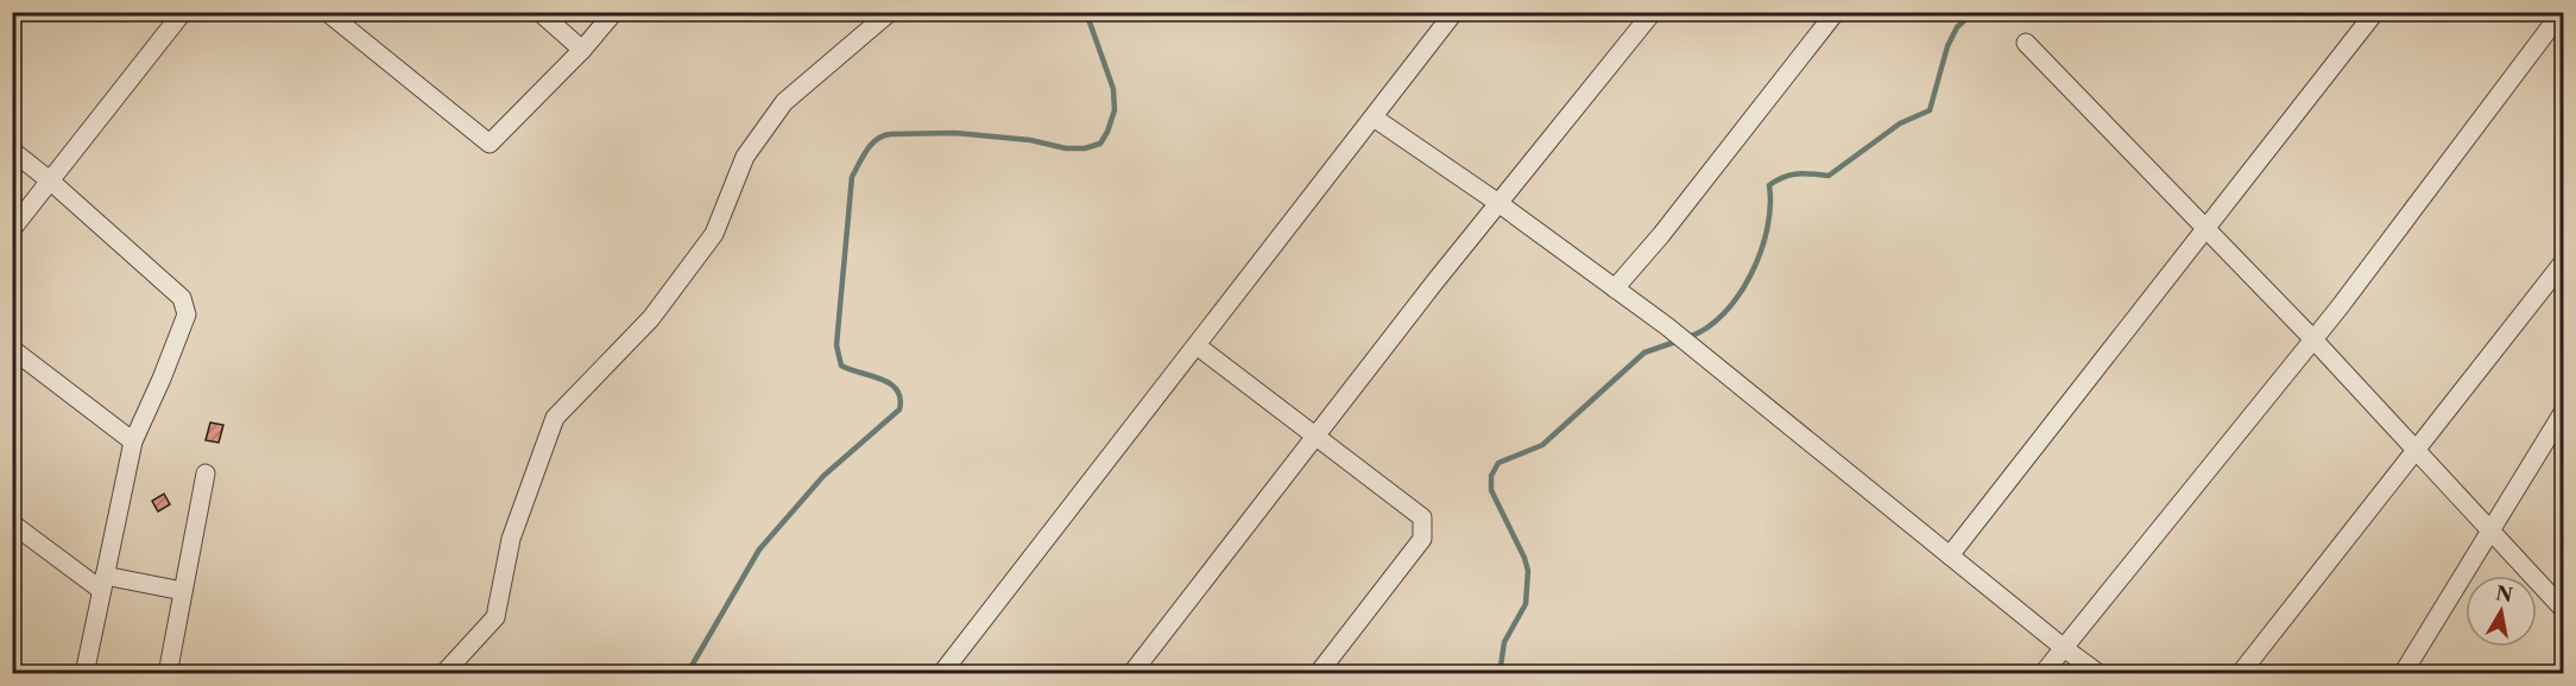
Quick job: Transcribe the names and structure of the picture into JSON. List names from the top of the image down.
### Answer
{
  "north": "top"
}
